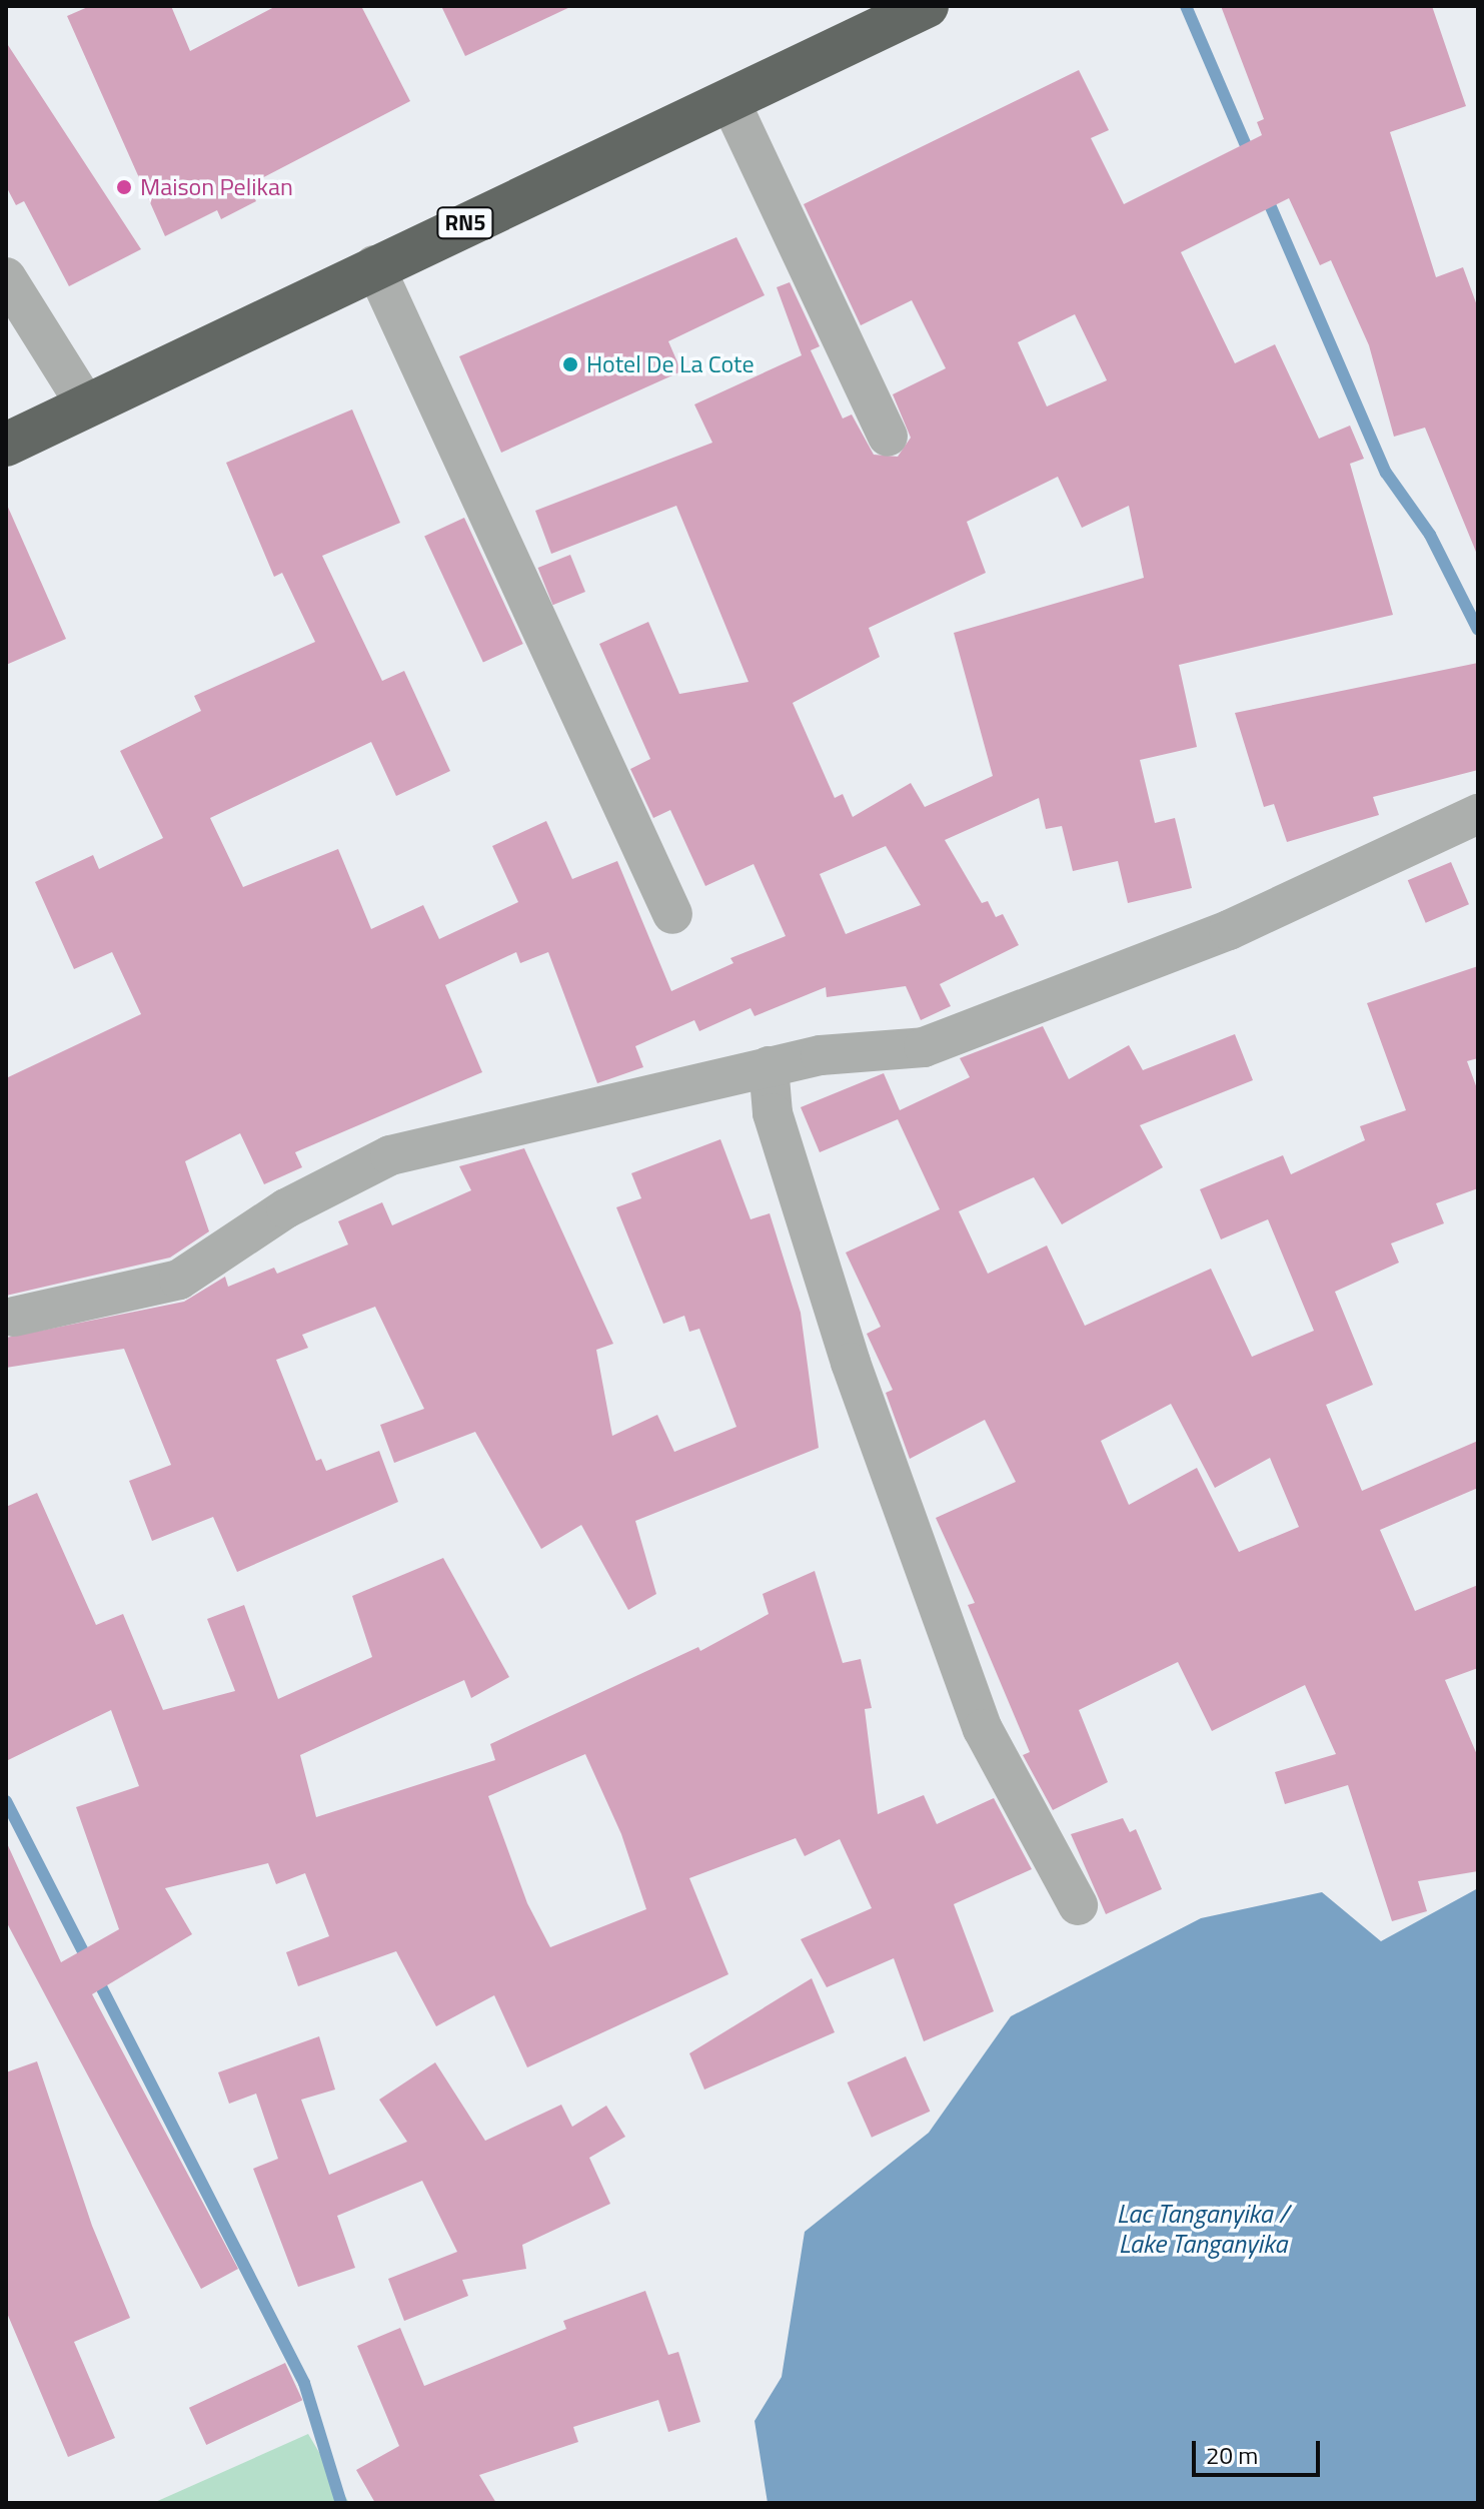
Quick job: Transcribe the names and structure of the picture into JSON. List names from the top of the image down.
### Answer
{
  "streets": {
    "highway": ["RN5"]
  },
  "water": ["Lac Tanganyika / Lake Tanganyika"],
  "places": ["Maison Pelikan", "Hotel De La Cote"],
  "scale_bar": "20 m"
}
